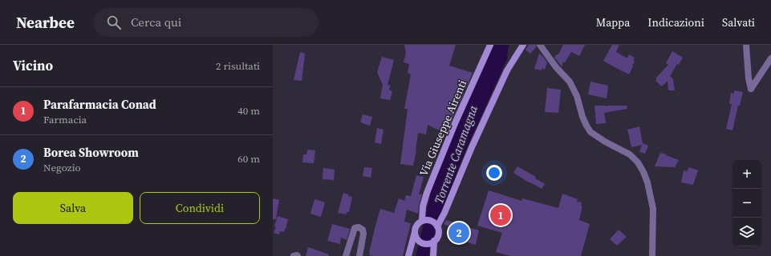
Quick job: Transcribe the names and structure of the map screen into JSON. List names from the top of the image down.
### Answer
{
  "streets": {
    "main road": ["Via Giuseppe Airenti"]
  },
  "water": ["Torrente Caramagna"],
  "page": {
    "header": "Nearbee",
    "search": "Cerca qui",
    "nav": ["Mappa", "Indicazioni", "Salvati"],
    "heading": ["Vicino", "2 risultati"],
    "list": [
      {
        "mark": "1",
        "name": "Parafarmacia Conad",
        "note": "Farmacia",
        "value": "40 m"
      },
      {
        "mark": "2",
        "name": "Borea Showroom",
        "note": "Negozio",
        "value": "60 m"
      }
    ],
    "map_buttons": ["+", "−"],
    "buttons": ["Salva", "Condividi"],
    "pins": ["1", "2"]
  }
}
